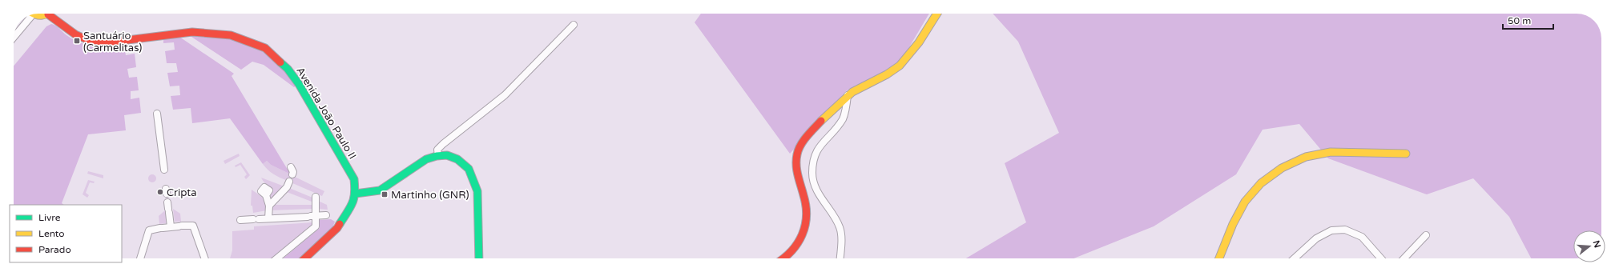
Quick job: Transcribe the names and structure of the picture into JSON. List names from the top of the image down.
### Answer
{
  "streets": {
    "street": ["Avenida João Paulo II"]
  },
  "places": {
    "transit": ["Santuário (Carmelitas)", "Martinho (GNR)"],
    "other": ["Cripta"]
  },
  "legend": ["Livre", "Lento", "Parado"],
  "scale_bar": "50 m",
  "north": "right"
}
